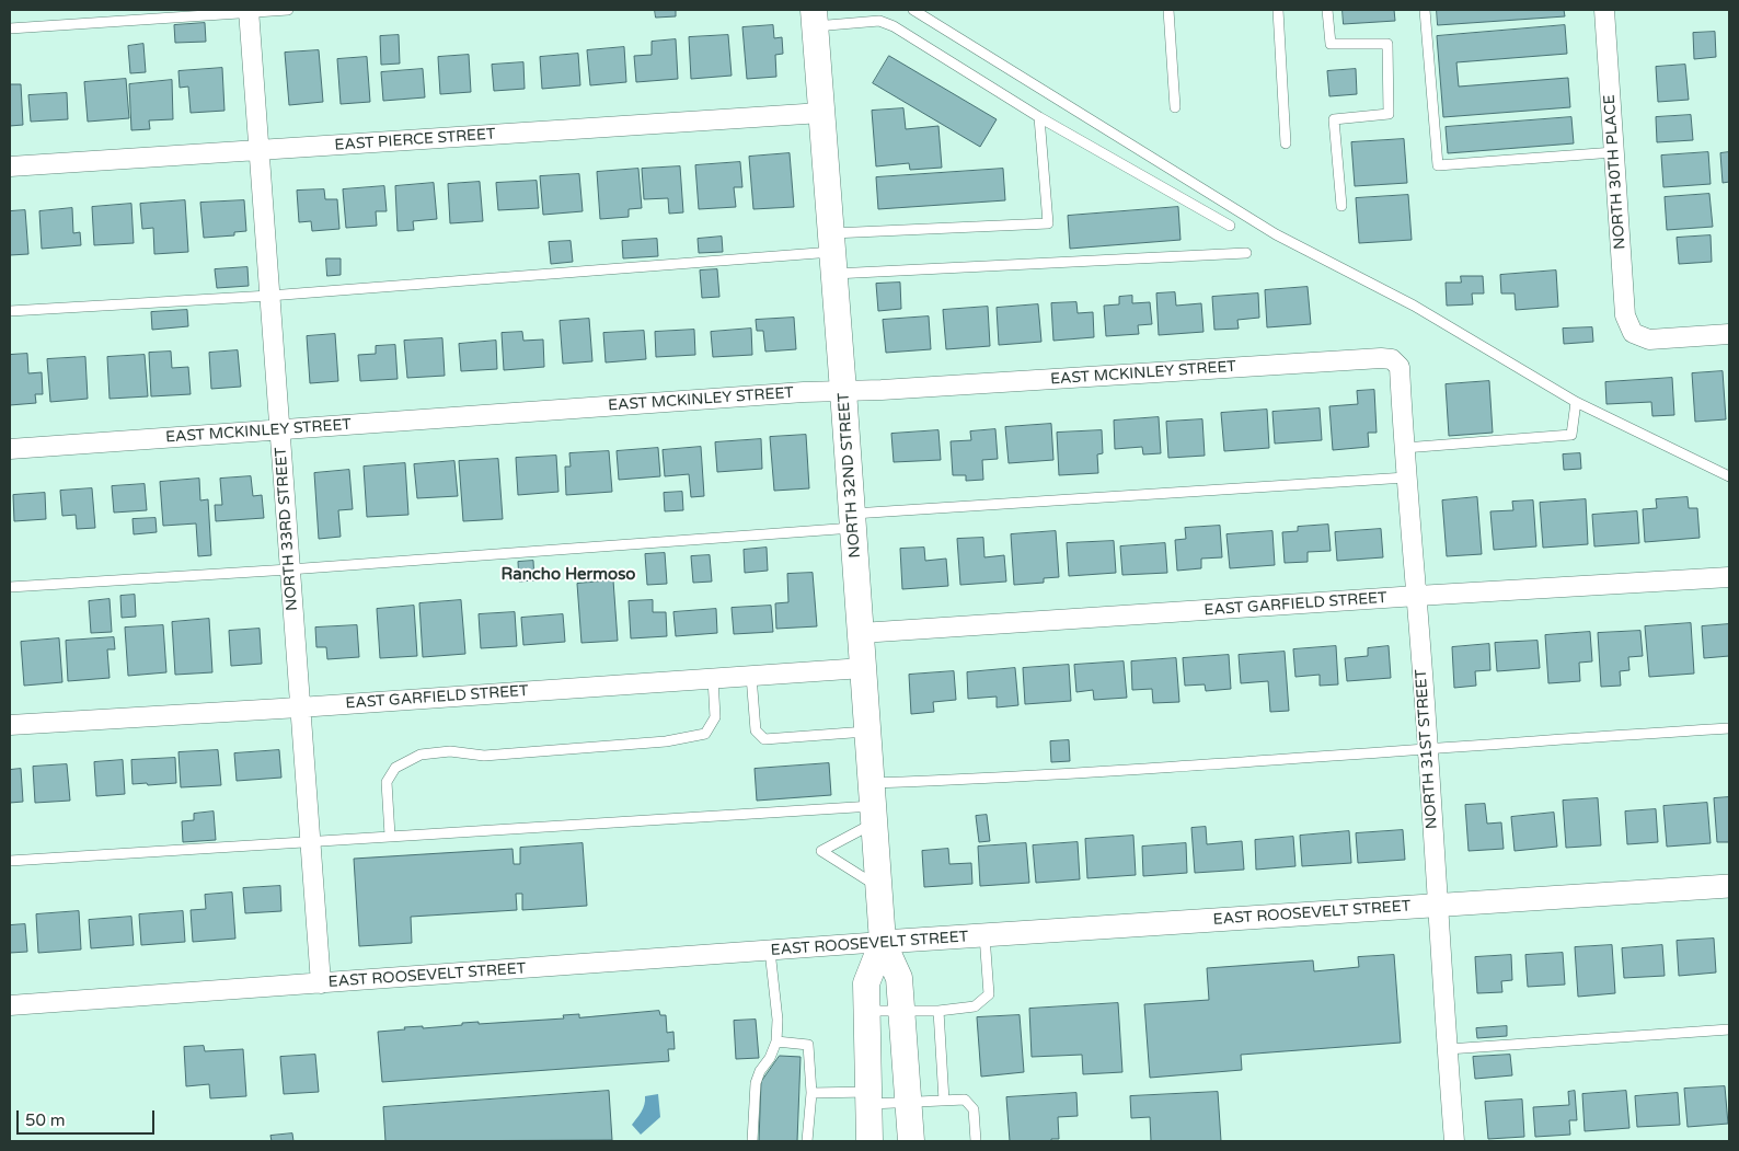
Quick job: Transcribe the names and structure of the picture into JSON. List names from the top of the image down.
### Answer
{
  "streets": {
    "main road": ["NORTH 32ND STREET"],
    "street": [
      "EAST PIERCE STREET",
      "NORTH 30TH PLACE",
      "EAST MCKINLEY STREET",
      "NORTH 33RD STREET",
      "EAST GARFIELD STREET",
      "NORTH 31ST STREET",
      "EAST ROOSEVELT STREET"
    ]
  },
  "crossings": [
    ["EAST PIERCE STREET", "NORTH 32ND STREET"],
    ["EAST PIERCE STREET", "NORTH 33RD STREET"],
    ["EAST MCKINLEY STREET", "NORTH 32ND STREET"],
    ["EAST MCKINLEY STREET", "NORTH 33RD STREET"],
    ["EAST MCKINLEY STREET", "NORTH 31ST STREET"],
    ["NORTH 32ND STREET", "EAST GARFIELD STREET"],
    ["NORTH 32ND STREET", "EAST ROOSEVELT STREET"],
    ["NORTH 33RD STREET", "EAST GARFIELD STREET"],
    ["NORTH 33RD STREET", "EAST ROOSEVELT STREET"],
    ["EAST GARFIELD STREET", "NORTH 31ST STREET"],
    ["NORTH 31ST STREET", "EAST ROOSEVELT STREET"]
  ],
  "districts": ["Rancho Hermoso"],
  "scale_bar": "50 m"
}
